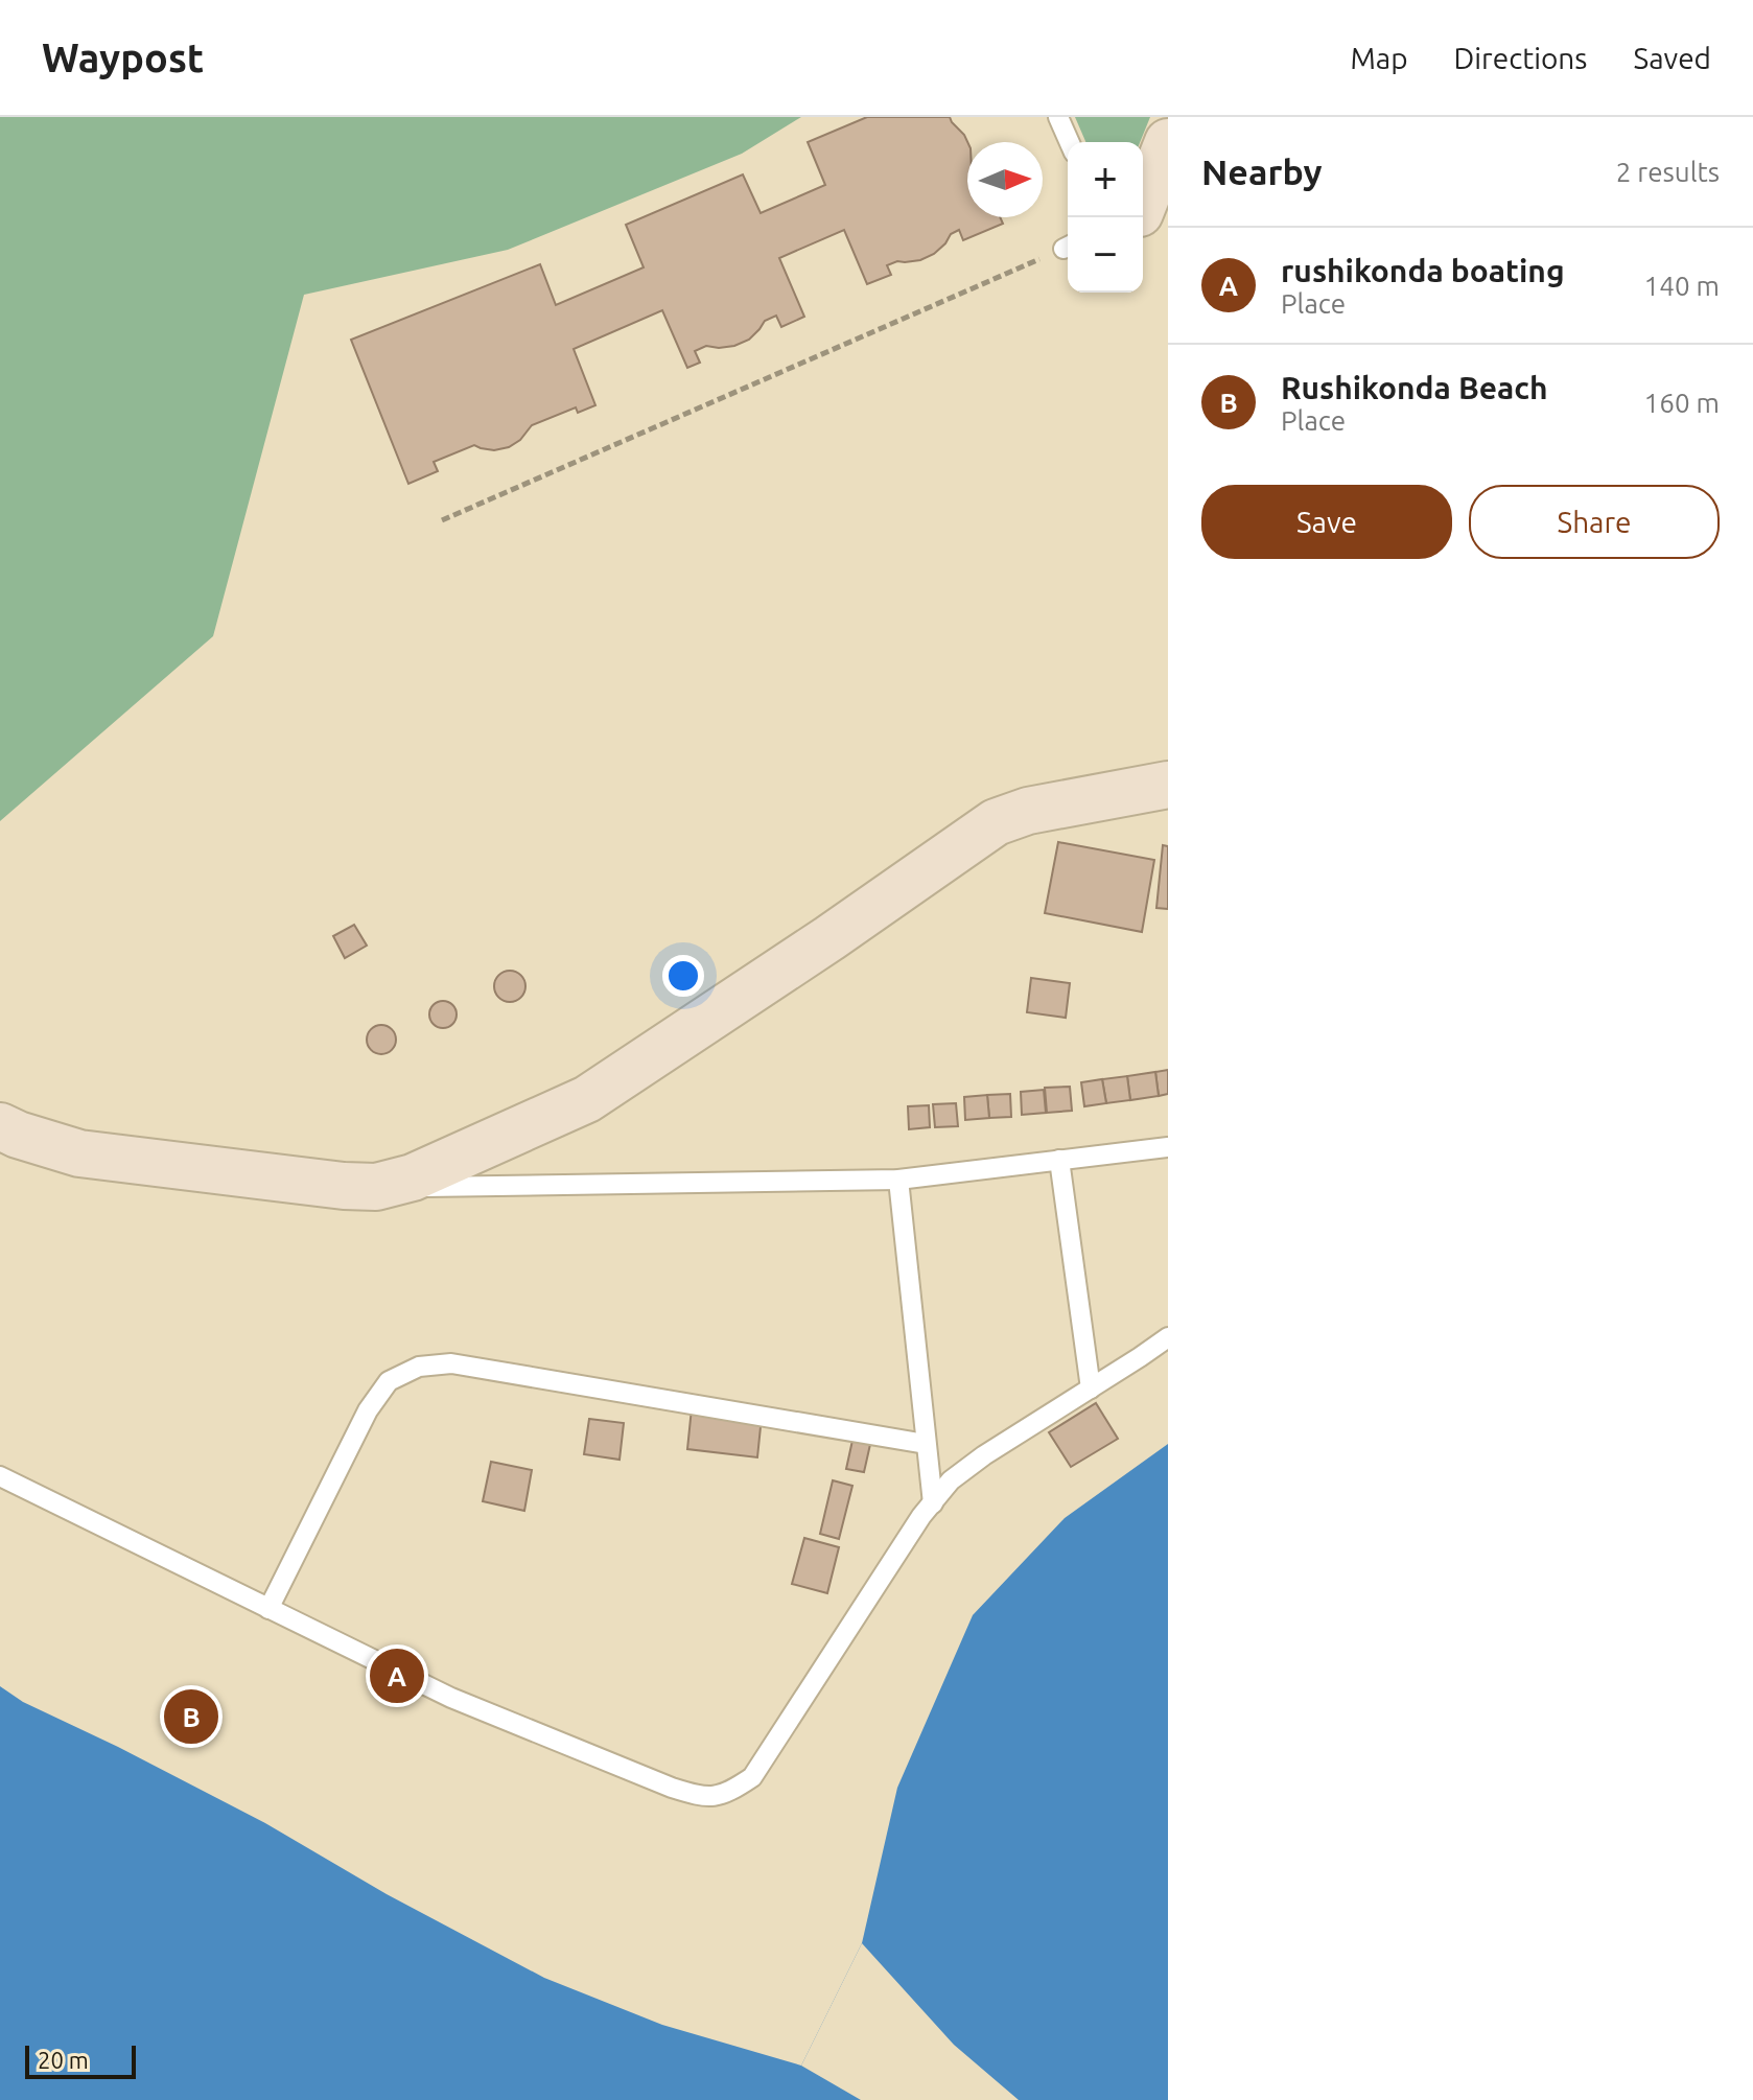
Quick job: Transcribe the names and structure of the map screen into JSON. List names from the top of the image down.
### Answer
{
  "scale_bar": "20 m",
  "north": "right",
  "page": {
    "header": "Waypost",
    "nav": ["Map", "Directions", "Saved"],
    "heading": ["Nearby", "2 results"],
    "map_buttons": ["+", "−"],
    "list": [
      {
        "mark": "A",
        "name": "rushikonda boating",
        "note": "Place",
        "value": "140 m"
      },
      {
        "mark": "B",
        "name": "Rushikonda Beach",
        "note": "Place",
        "value": "160 m"
      }
    ],
    "buttons": ["Save", "Share"],
    "pins": ["A", "B"],
    "scale": "20 m"
  }
}
